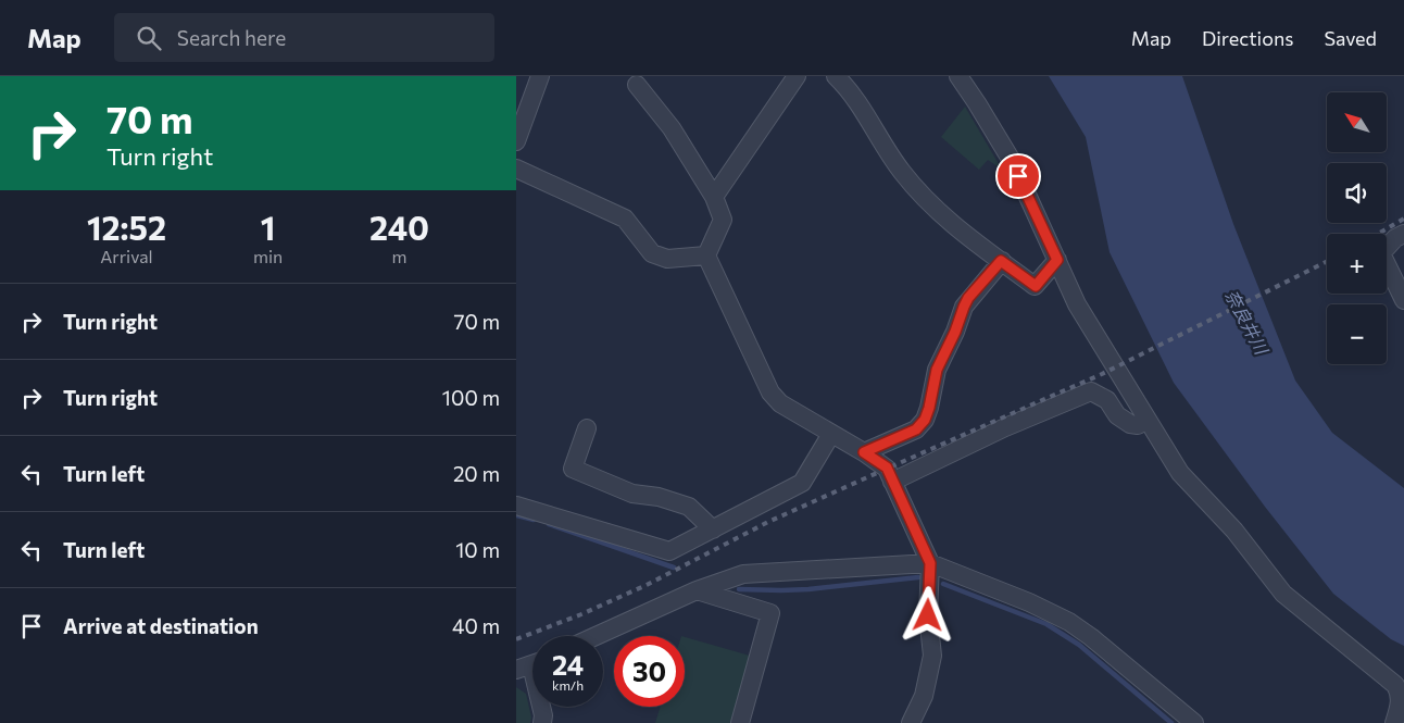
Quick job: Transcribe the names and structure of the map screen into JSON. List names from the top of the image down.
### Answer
{
  "water": ["奈良井川"],
  "north": "top left",
  "page": {
    "header": "Map",
    "search": "Search here",
    "nav": ["Map", "Directions", "Saved"],
    "turn": ["70 m", "Turn right"],
    "map_buttons": ["+", "−"],
    "eta": [
      "12:52",
      "Arrival",
      "1",
      "min",
      "240",
      "m"
    ],
    "list": [
      {
        "name": "Turn right",
        "value": "70 m"
      },
      {
        "name": "Turn right",
        "value": "100 m"
      },
      {
        "name": "Turn left",
        "value": "20 m"
      },
      {
        "name": "Turn left",
        "value": "10 m"
      },
      {
        "name": "Arrive at destination",
        "value": "40 m"
      }
    ],
    "speed": "24 km/h",
    "limit": "30"
  }
}
